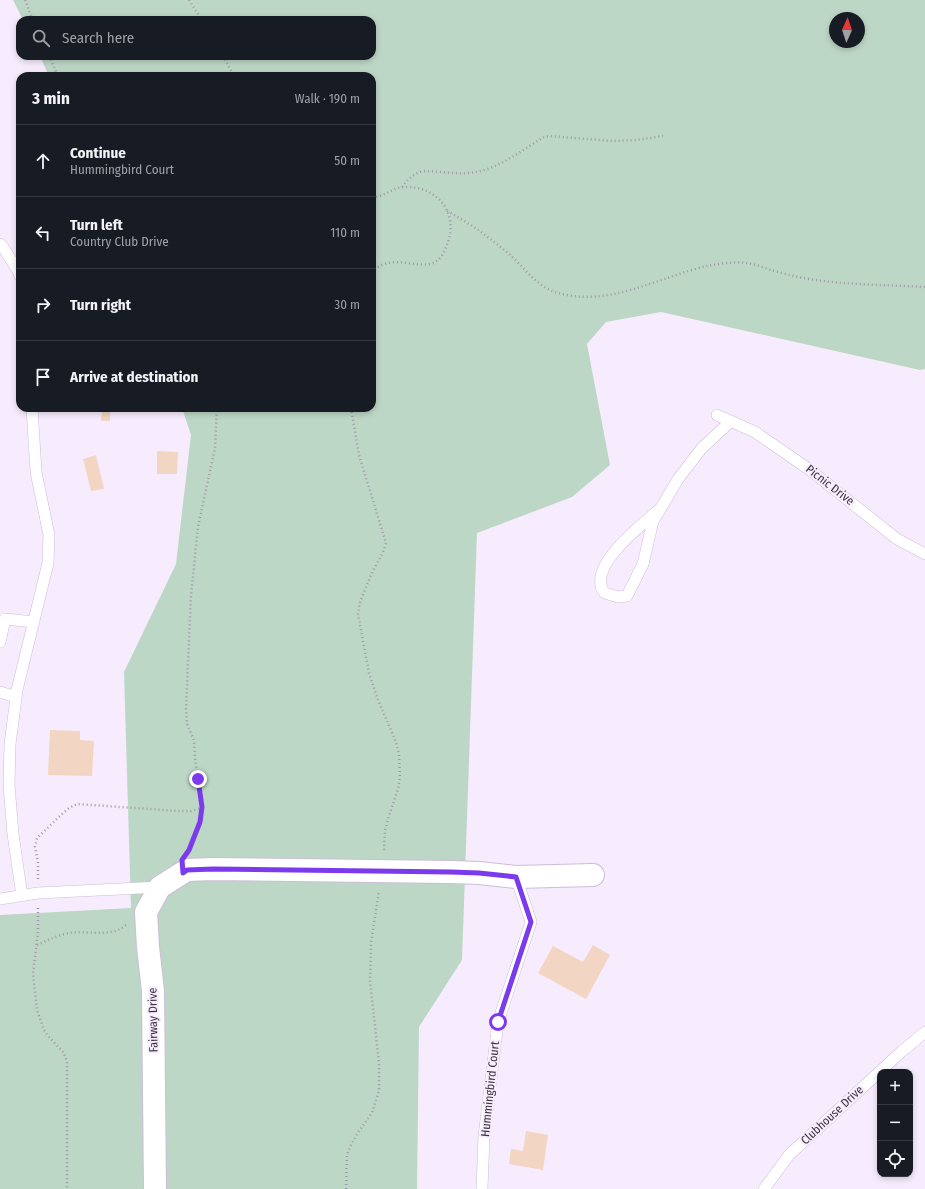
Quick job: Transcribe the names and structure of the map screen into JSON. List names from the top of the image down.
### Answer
{
  "streets": {
    "street": ["Fairway Drive"],
    "lane": ["Picnic Drive", "Hummingbird Court", "Clubhouse Drive"]
  },
  "north": "top",
  "page": {
    "search": "Search here",
    "heading": ["3 min", "Walk · 190 m"],
    "list": [
      ["Continue", "Hummingbird Court", "50 m"],
      ["Turn left", "Country Club Drive", "110 m"],
      ["Turn right", "30 m"],
      "Arrive at destination"
    ],
    "map_buttons": ["+", "−"]
  }
}
